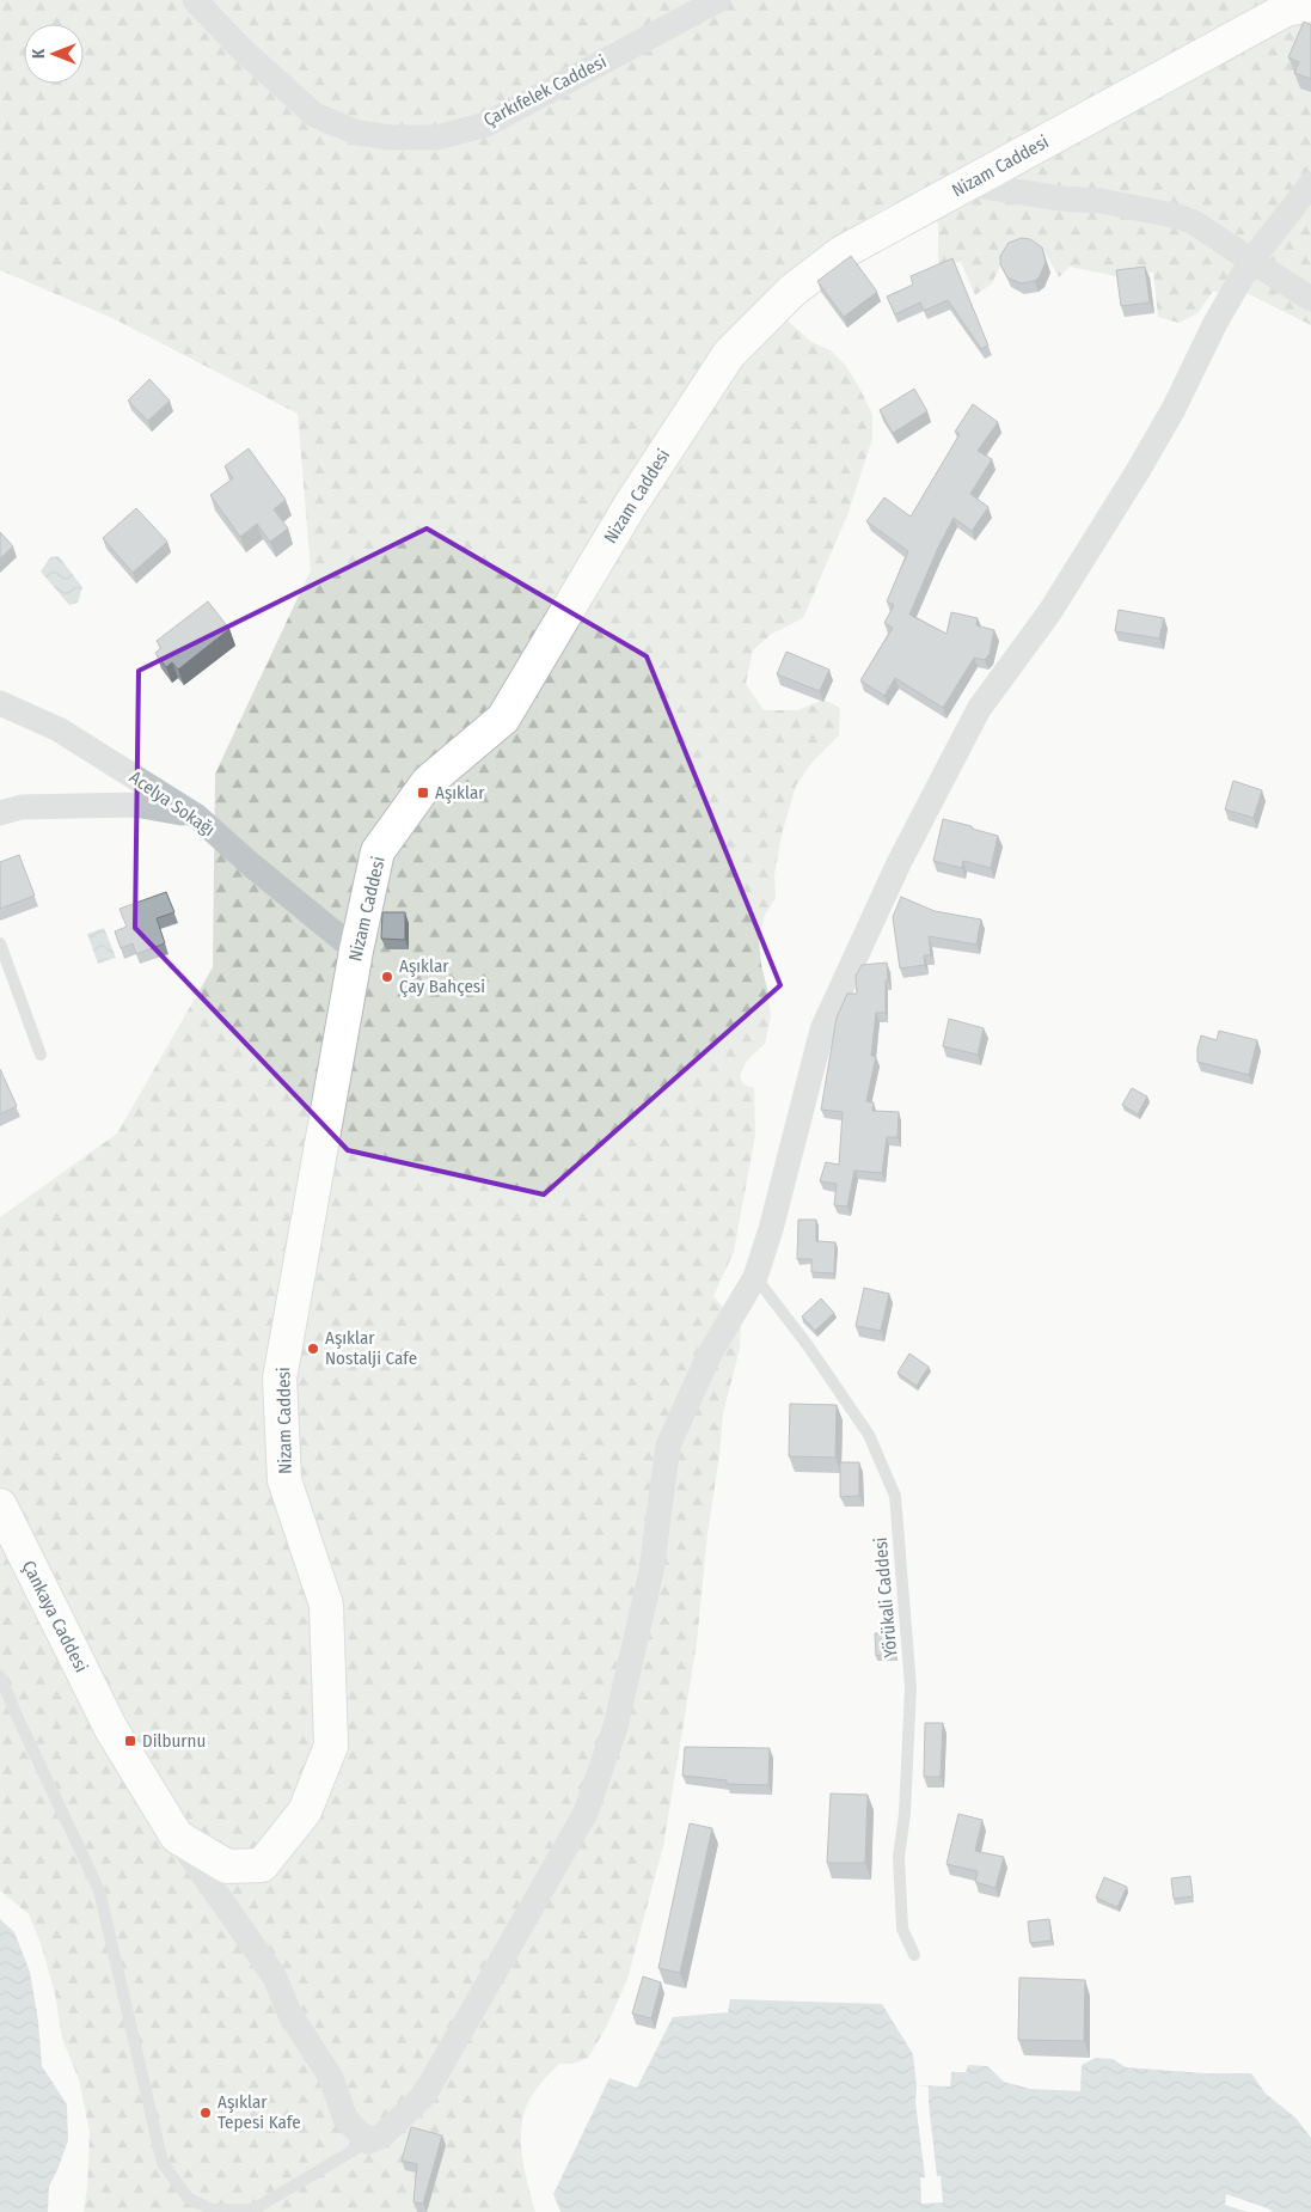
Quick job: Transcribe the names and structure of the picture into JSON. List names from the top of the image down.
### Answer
{
  "streets": {
    "street": [
      "Çarkıfelek Caddesi",
      "Nizam Caddesi",
      "Acelya Sokağı",
      "Çankaya Caddesi"
    ],
    "lane": ["Yörükali Caddesi"]
  },
  "crossings": [
    ["Nizam Caddesi", "Acelya Sokağı"],
    ["Nizam Caddesi", "Çankaya Caddesi"]
  ],
  "places": {
    "transit": ["Aşıklar", "Dilburnu"],
    "other": ["Aşıklar Çay Bahçesi", "Aşıklar Nostalji Cafe", "Aşıklar Tepesi Kafe"]
  },
  "north": "left"
}
